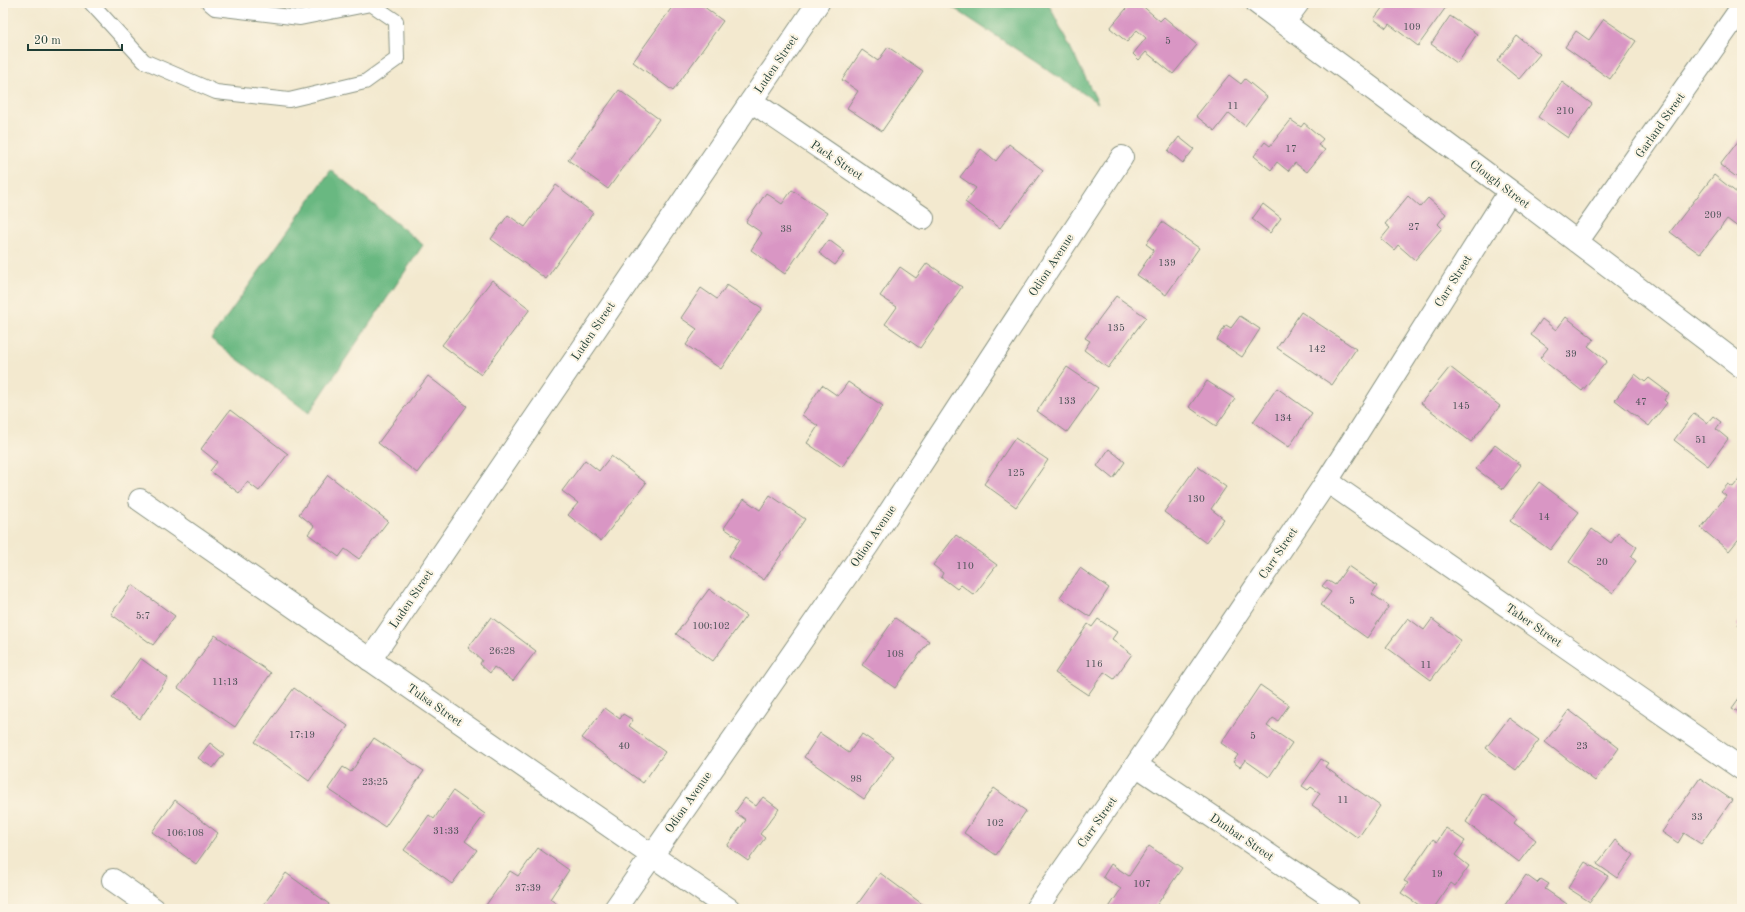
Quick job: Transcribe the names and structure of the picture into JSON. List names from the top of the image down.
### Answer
{
  "streets": {
    "street": [
      "Luden Street",
      "Garland Street",
      "Pack Street",
      "Clough Street",
      "Odion Avenue",
      "Carr Street",
      "Taber Street",
      "Tulsa Street",
      "Dunbar Street"
    ]
  },
  "crossings": [
    ["Luden Street", "Pack Street"],
    ["Luden Street", "Tulsa Street"],
    ["Garland Street", "Clough Street"],
    ["Clough Street", "Carr Street"],
    ["Odion Avenue", "Tulsa Street"],
    ["Carr Street", "Taber Street"],
    ["Carr Street", "Dunbar Street"]
  ],
  "house_numbers": [
    "109",
    "5",
    "11",
    "210",
    "17",
    "209",
    "27",
    "38",
    "139",
    "135",
    "142",
    "39",
    "133",
    "47",
    "145",
    "134",
    "51",
    "125",
    "130",
    "14",
    "20",
    "110",
    "5",
    "5;7",
    "100;102",
    "26;28",
    "108",
    "116",
    "11",
    "11;13",
    "17;19",
    "5",
    "40",
    "23",
    "98",
    "23;25",
    "11",
    "33",
    "102",
    "31;33",
    "106;108",
    "19",
    "107",
    "37;39"
  ],
  "scale_bar": "20 m"
}
